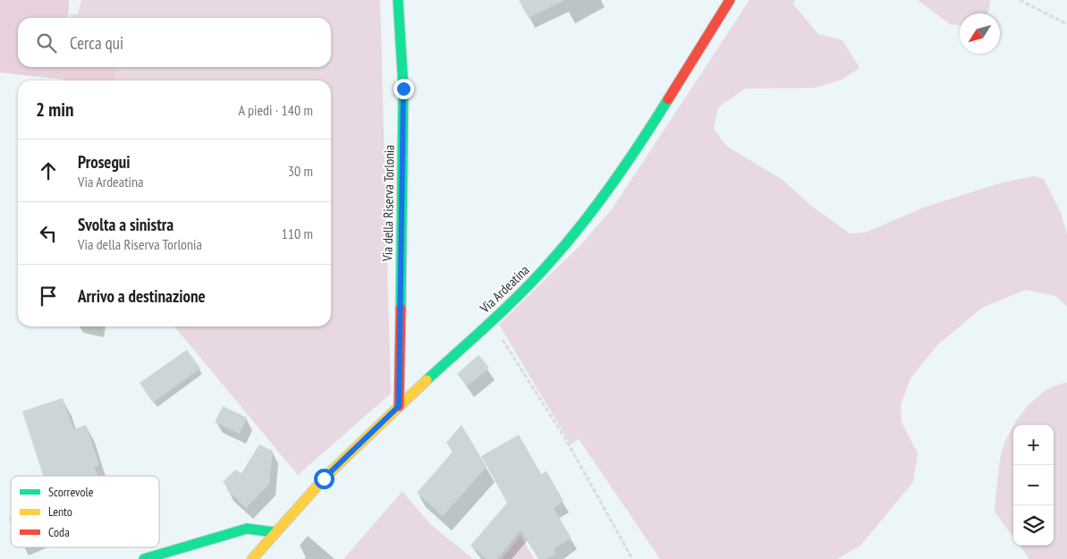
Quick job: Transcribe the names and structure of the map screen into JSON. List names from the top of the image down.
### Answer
{
  "streets": {
    "main road": ["Via della Riserva Torlonia", "Via Ardeatina"]
  },
  "crossings": [
    ["Via della Riserva Torlonia", "Via Ardeatina"]
  ],
  "legend": ["Scorrevole", "Lento", "Coda"],
  "north": "bottom left",
  "page": {
    "search": "Cerca qui",
    "heading": ["2 min", "A piedi · 140 m"],
    "list": [
      ["Prosegui", "Via Ardeatina", "30 m"],
      ["Svolta a sinistra", "Via della Riserva Torlonia", "110 m"],
      "Arrivo a destinazione"
    ],
    "map_buttons": ["+", "−"]
  }
}
